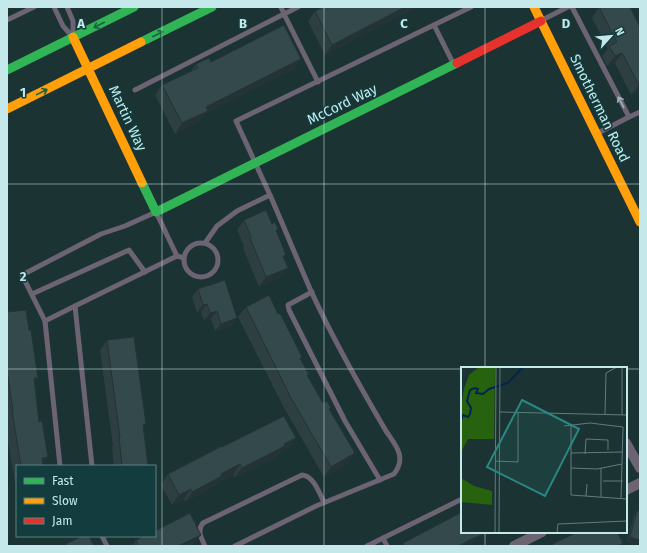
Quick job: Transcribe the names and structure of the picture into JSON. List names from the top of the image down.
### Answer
{
  "streets": {
    "street": ["McCord Way", "Smotherman Road", "Martin Way"]
  },
  "crossings": [
    ["McCord Way", "Smotherman Road"],
    ["McCord Way", "Martin Way"]
  ],
  "legend": ["Fast", "Slow", "Jam"],
  "north": "top right",
  "grid": {
    "columns": [
      "A",
      "B",
      "C",
      "D"
    ],
    "rows": ["1", "2"]
  }
}
